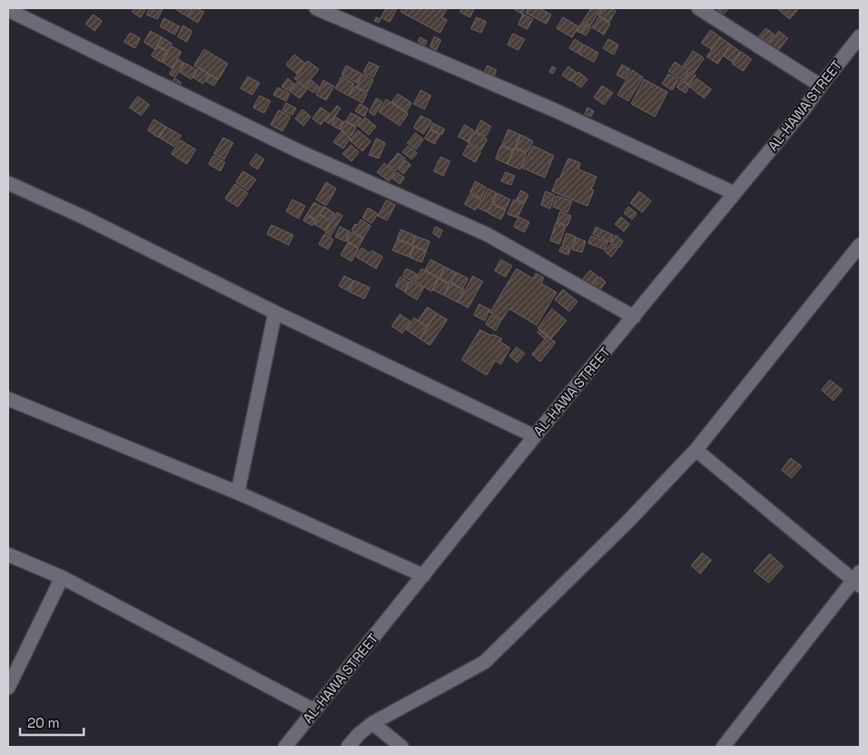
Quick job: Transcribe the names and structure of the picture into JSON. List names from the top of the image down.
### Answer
{
  "streets": {
    "street": ["AL-HAWA STREET"]
  },
  "scale_bar": "20 m"
}
